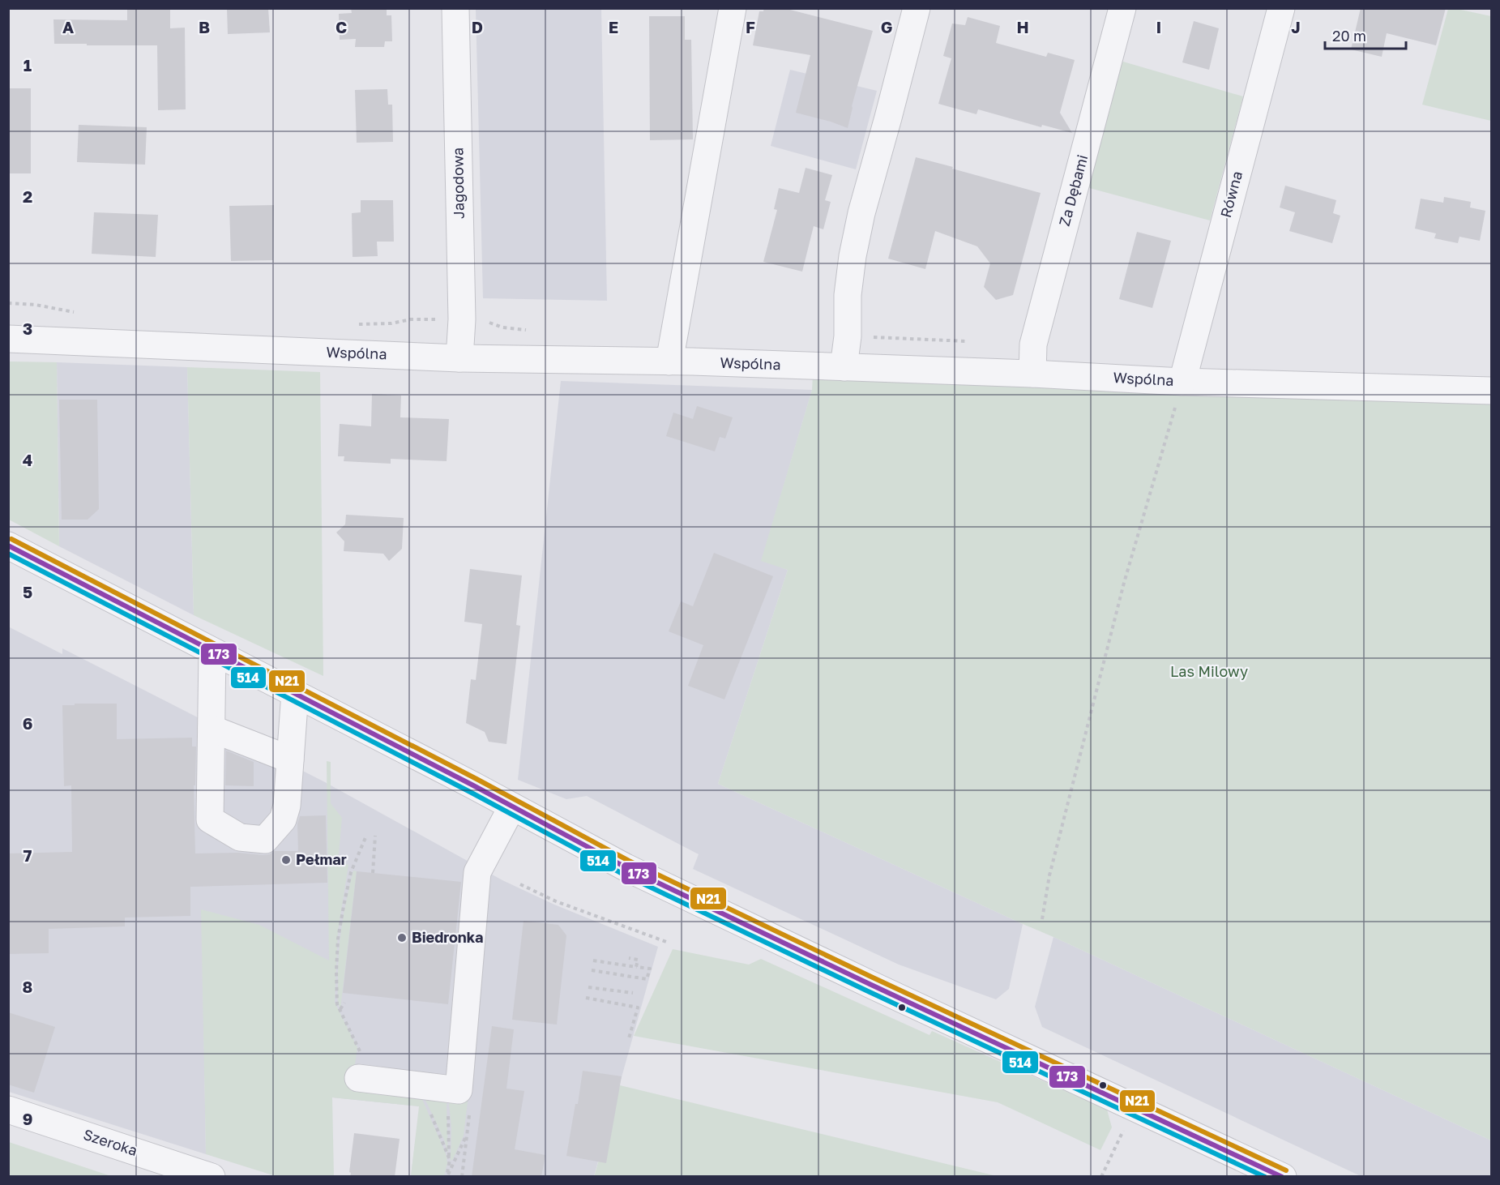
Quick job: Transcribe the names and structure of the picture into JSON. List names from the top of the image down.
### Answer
{
  "streets": {
    "street": [
      "Jagodowa",
      "Za Dębami",
      "Równa",
      "Wspólna",
      "Szeroka"
    ]
  },
  "crossings": [
    ["Jagodowa", "Wspólna"],
    ["Za Dębami", "Wspólna"],
    ["Równa", "Wspólna"]
  ],
  "parks": ["Las Milowy"],
  "places": ["Pełmar", "Biedronka"],
  "lines": ["transit line N21", "transit line 173", "transit line 514"],
  "scale_bar": "20 m",
  "grid": {
    "columns": [
      "A",
      "B",
      "C",
      "D",
      "E",
      "F",
      "G",
      "H",
      "I",
      "J"
    ],
    "rows": [
      "1",
      "2",
      "3",
      "4",
      "5",
      "6",
      "7",
      "8",
      "9"
    ]
  }
}
